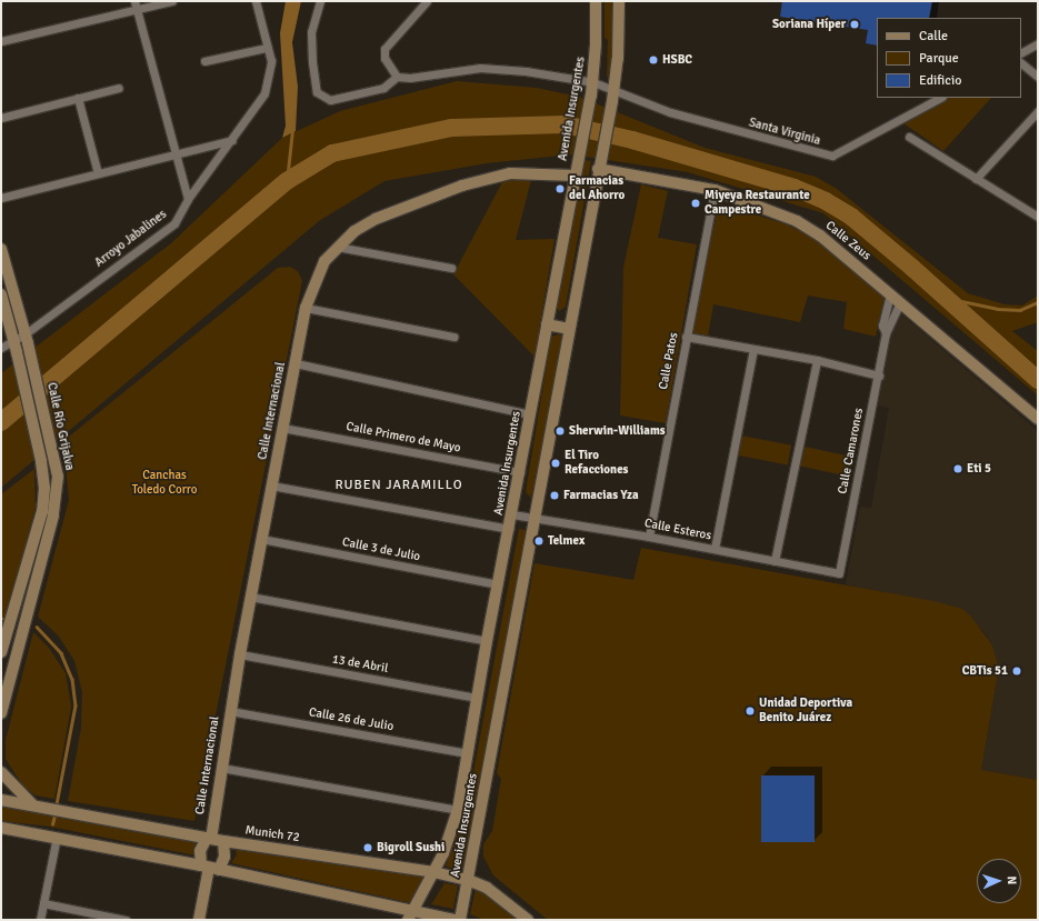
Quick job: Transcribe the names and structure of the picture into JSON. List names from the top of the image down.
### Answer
{
  "streets": {
    "main road": [
      "Avenida Insurgentes",
      "Calle Zeus",
      "Calle Internacional",
      "Calle Río Grijalva",
      "Munich 72"
    ],
    "street": [
      "Santa Virginia",
      "Arroyo Jabalines",
      "Calle Patos",
      "Calle Primero de Mayo",
      "Calle Camarones",
      "Calle Esteros",
      "Calle 3 de Julio",
      "13 de Abril",
      "Calle 26 de Julio"
    ]
  },
  "crossings": [
    ["Avenida Insurgentes", "Santa Virginia"],
    ["Avenida Insurgentes", "Calle Zeus"],
    ["Avenida Insurgentes", "Calle Internacional"],
    ["Avenida Insurgentes", "Calle Primero de Mayo"],
    ["Avenida Insurgentes", "Calle Esteros"],
    ["Avenida Insurgentes", "Calle 3 de Julio"],
    ["Avenida Insurgentes", "13 de Abril"],
    ["Avenida Insurgentes", "Calle 26 de Julio"],
    ["Avenida Insurgentes", "Munich 72"],
    ["Arroyo Jabalines", "Calle Río Grijalva"],
    ["Calle Zeus", "Calle Patos"],
    ["Calle Zeus", "Calle Camarones"],
    ["Calle Patos", "Calle Esteros"],
    ["Calle Internacional", "Calle Primero de Mayo"],
    ["Calle Internacional", "Calle 3 de Julio"],
    ["Calle Internacional", "13 de Abril"],
    ["Calle Internacional", "Calle 26 de Julio"],
    ["Calle Internacional", "Munich 72"],
    ["Calle Camarones", "Calle Esteros"]
  ],
  "districts": ["RUBEN JARAMILLO"],
  "parks": ["Canchas Toledo Corro"],
  "places": [
    "Soriana Híper",
    "HSBC",
    "Farmacias del Ahorro",
    "Miyeya Restaurante Campestre",
    "Sherwin-Williams",
    "El Tiro Refacciones",
    "Eti 5",
    "Farmacias Yza",
    "Telmex",
    "CBTis 51",
    "Unidad Deportiva Benito Juárez",
    "Bigroll Sushi"
  ],
  "legend": ["Calle", "Parque", "Edificio"],
  "north": "right"
}
